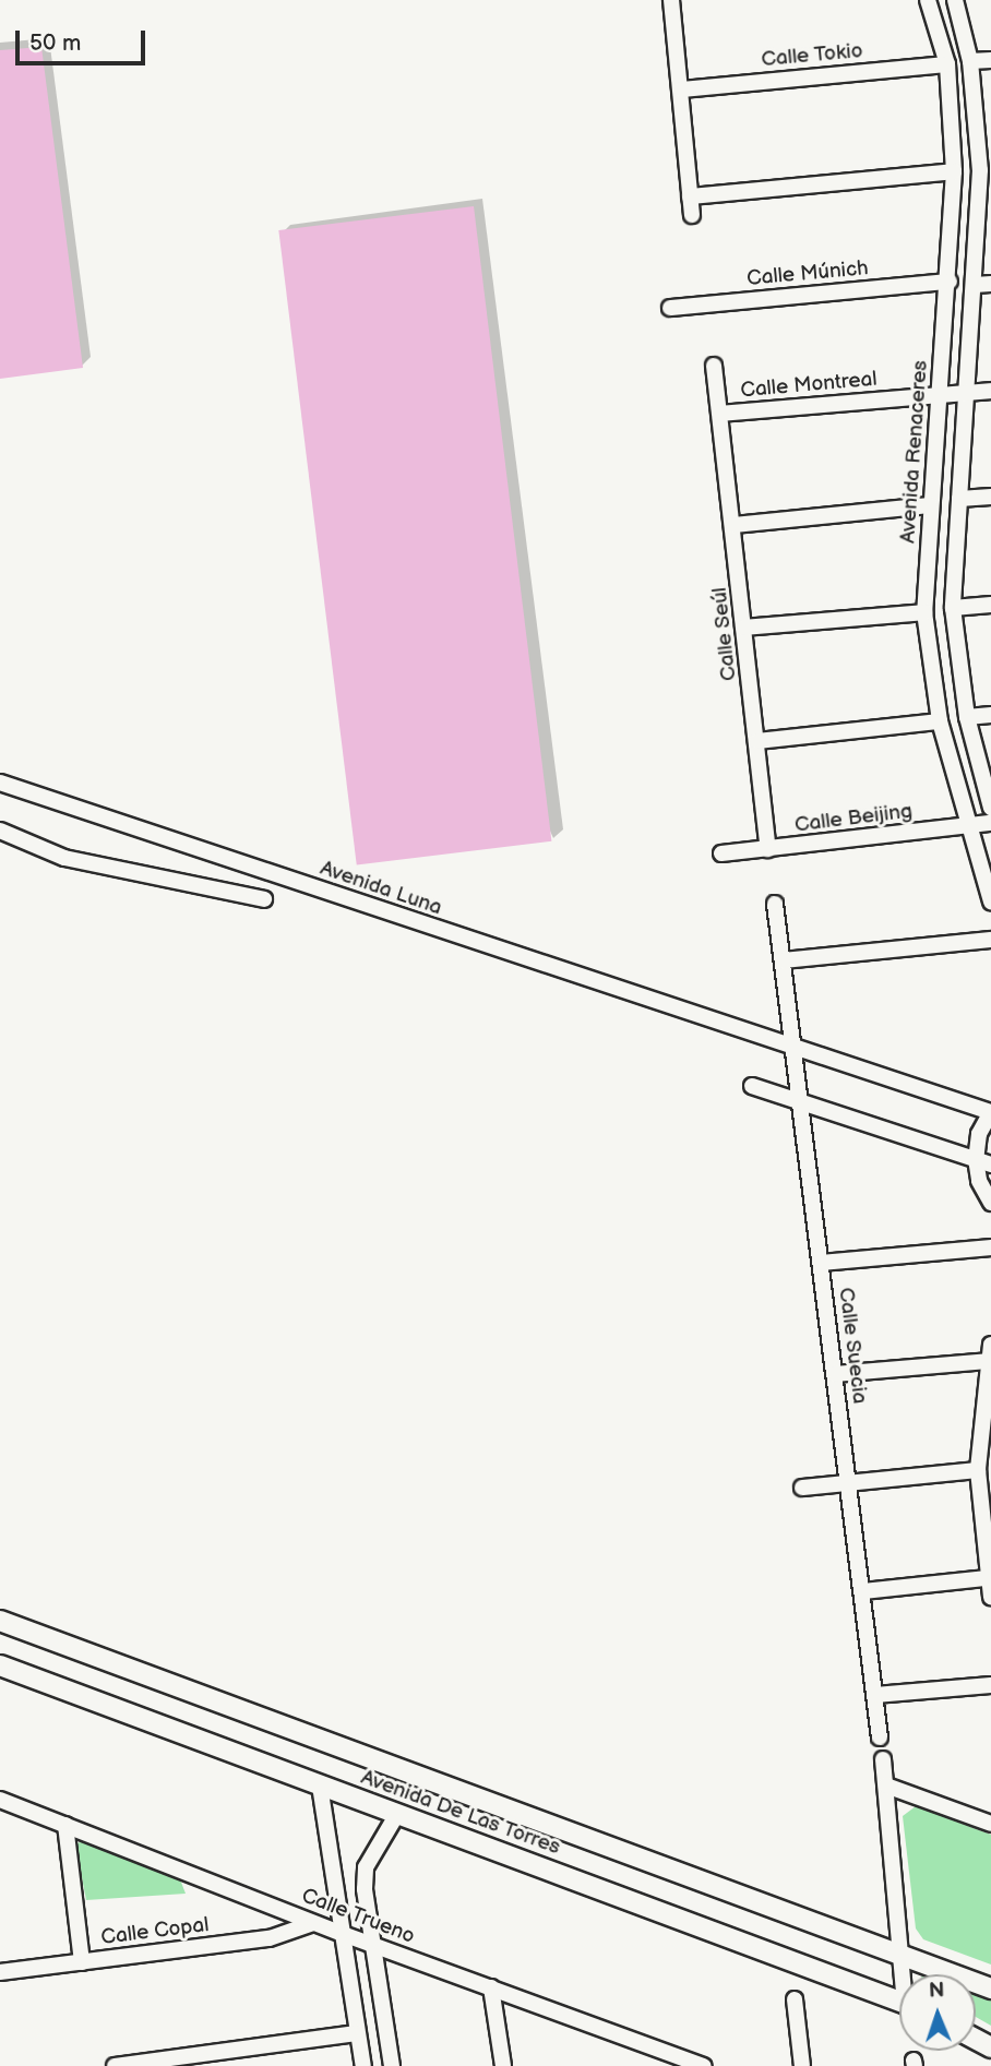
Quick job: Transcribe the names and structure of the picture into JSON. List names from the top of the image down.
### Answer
{
  "streets": {
    "street": [
      "Calle Tokio",
      "Calle Múnich",
      "Calle Montreal",
      "Avenida Renaceres",
      "Calle Seúl",
      "Calle Beijing",
      "Avenida Luna",
      "Calle Suecia",
      "Avenida De Las Torres",
      "Calle Trueno",
      "Calle Copal"
    ]
  },
  "crossings": [
    ["Calle Tokio", "Avenida Renaceres"],
    ["Calle Múnich", "Avenida Renaceres"],
    ["Calle Montreal", "Avenida Renaceres"],
    ["Calle Montreal", "Calle Seúl"],
    ["Avenida Renaceres", "Calle Beijing"],
    ["Calle Seúl", "Calle Beijing"],
    ["Avenida Luna", "Calle Suecia"],
    ["Calle Trueno", "Calle Copal"]
  ],
  "scale_bar": "50 m",
  "north": "top"
}
